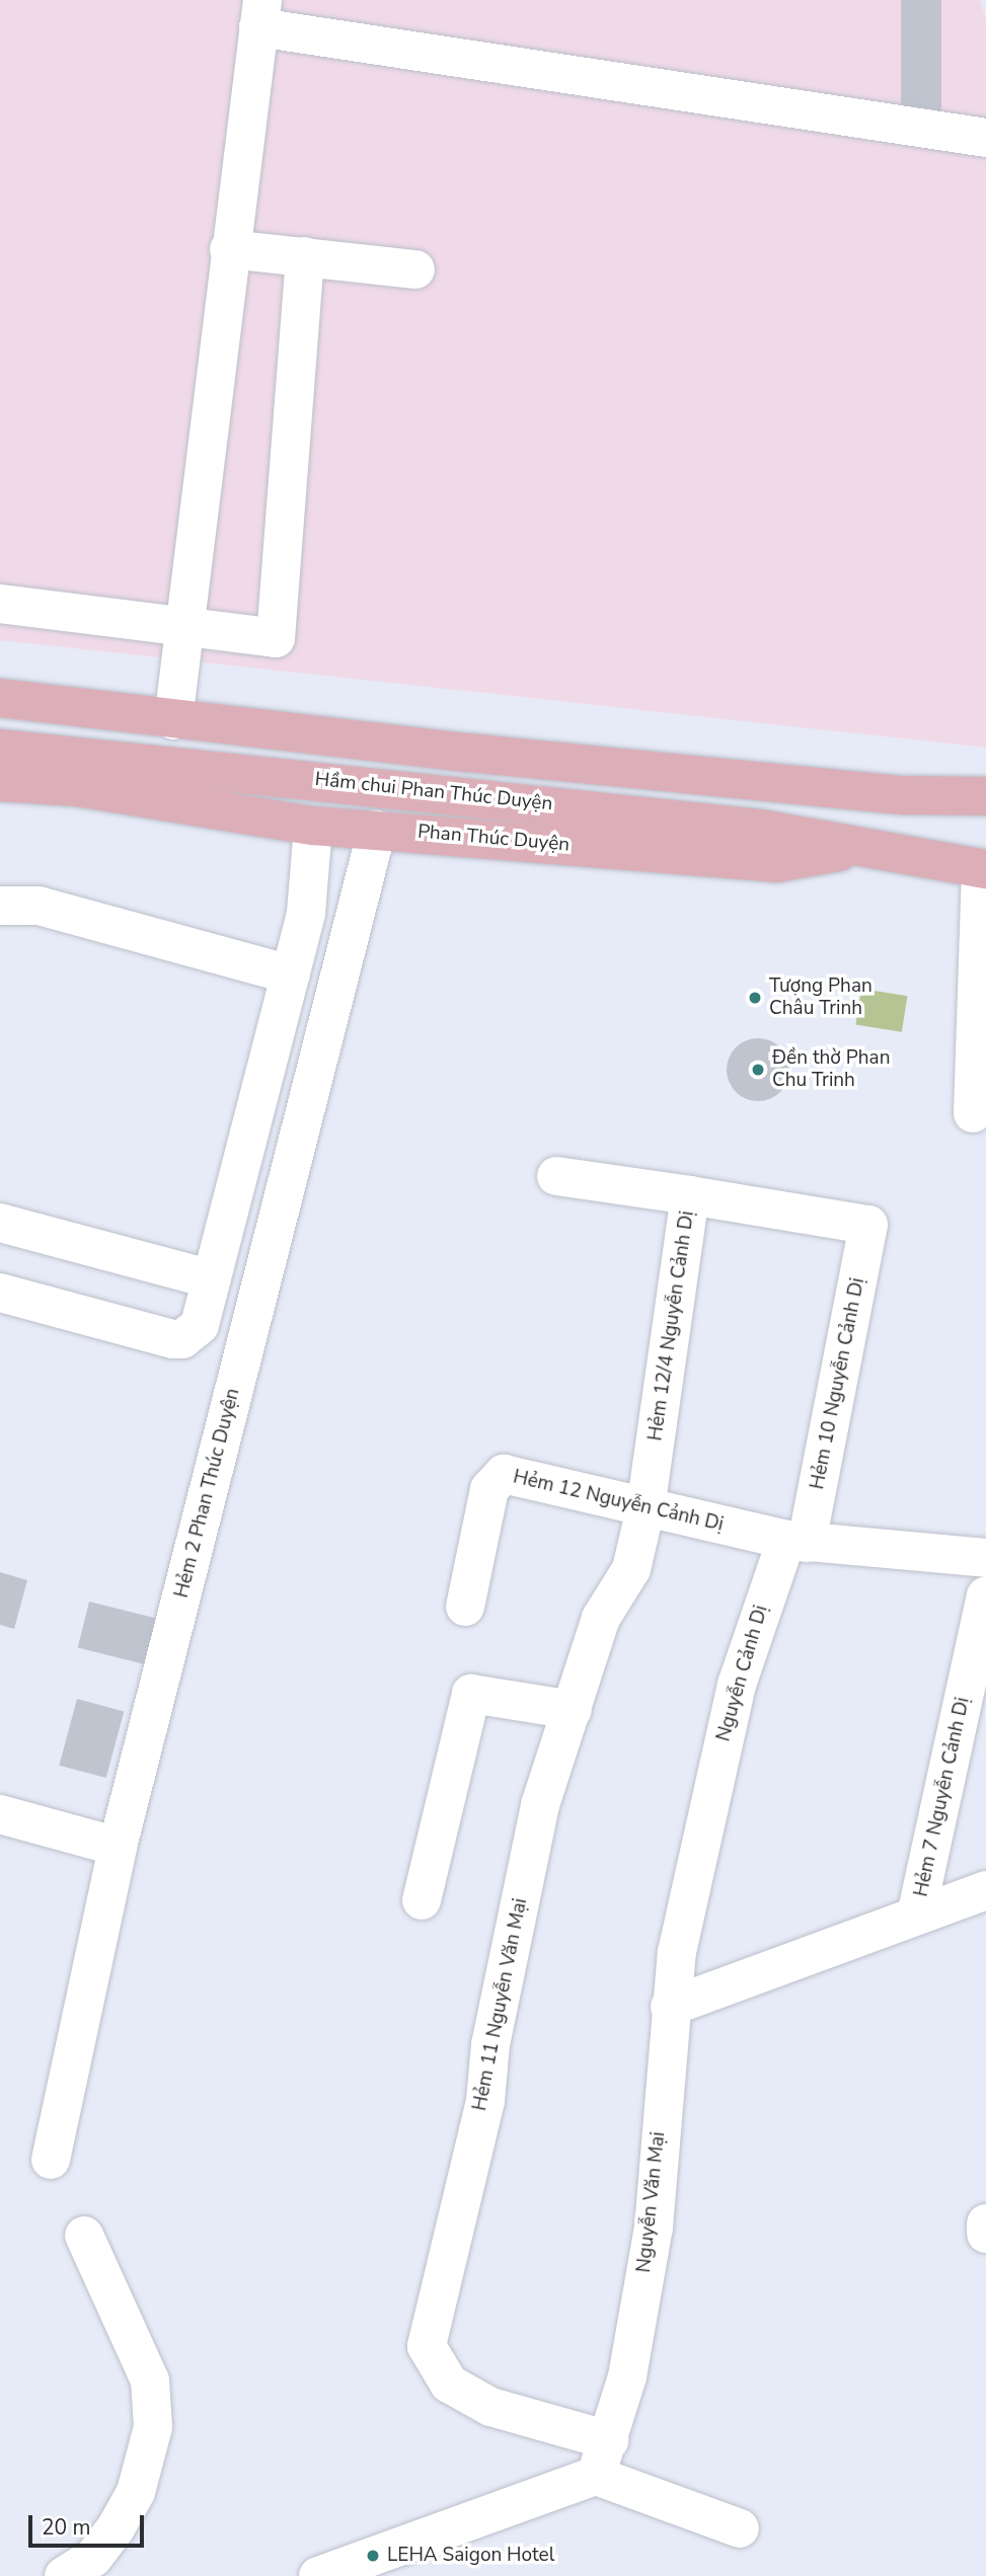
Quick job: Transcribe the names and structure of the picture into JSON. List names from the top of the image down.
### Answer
{
  "streets": {
    "main road": ["Hầm chui Phan Thúc Duyện", "Phan Thúc Duyện"],
    "street": [
      "Hẻm 12/4 Nguyễn Cảnh Dị",
      "Hẻm 10 Nguyễn Cảnh Dị",
      "Hẻm 2 Phan Thúc Duyện",
      "Hẻm 12 Nguyễn Cảnh Dị",
      "Nguyễn Cảnh Dị",
      "Hẻm 7 Nguyễn Cảnh Dị",
      "Hẻm 11 Nguyễn Văn Mại",
      "Nguyễn Văn Mại"
    ]
  },
  "crossings": [
    ["Hầm chui Phan Thúc Duyện", "Phan Thúc Duyện"],
    ["Phan Thúc Duyện", "Hẻm 2 Phan Thúc Duyện"],
    ["Hẻm 12/4 Nguyễn Cảnh Dị", "Hẻm 10 Nguyễn Cảnh Dị"],
    ["Hẻm 12/4 Nguyễn Cảnh Dị", "Hẻm 12 Nguyễn Cảnh Dị"],
    ["Hẻm 12/4 Nguyễn Cảnh Dị", "Hẻm 11 Nguyễn Văn Mại"],
    ["Hẻm 10 Nguyễn Cảnh Dị", "Hẻm 12 Nguyễn Cảnh Dị"],
    ["Hẻm 10 Nguyễn Cảnh Dị", "Nguyễn Cảnh Dị"],
    ["Hẻm 12 Nguyễn Cảnh Dị", "Nguyễn Cảnh Dị"],
    ["Hẻm 12 Nguyễn Cảnh Dị", "Hẻm 11 Nguyễn Văn Mại"],
    ["Nguyễn Cảnh Dị", "Nguyễn Văn Mại"],
    ["Hẻm 11 Nguyễn Văn Mại", "Nguyễn Văn Mại"]
  ],
  "places": ["Tượng Phan Châu Trinh", "Đền thờ Phan Chu Trinh", "LEHA Saigon Hotel"],
  "scale_bar": "20 m"
}
